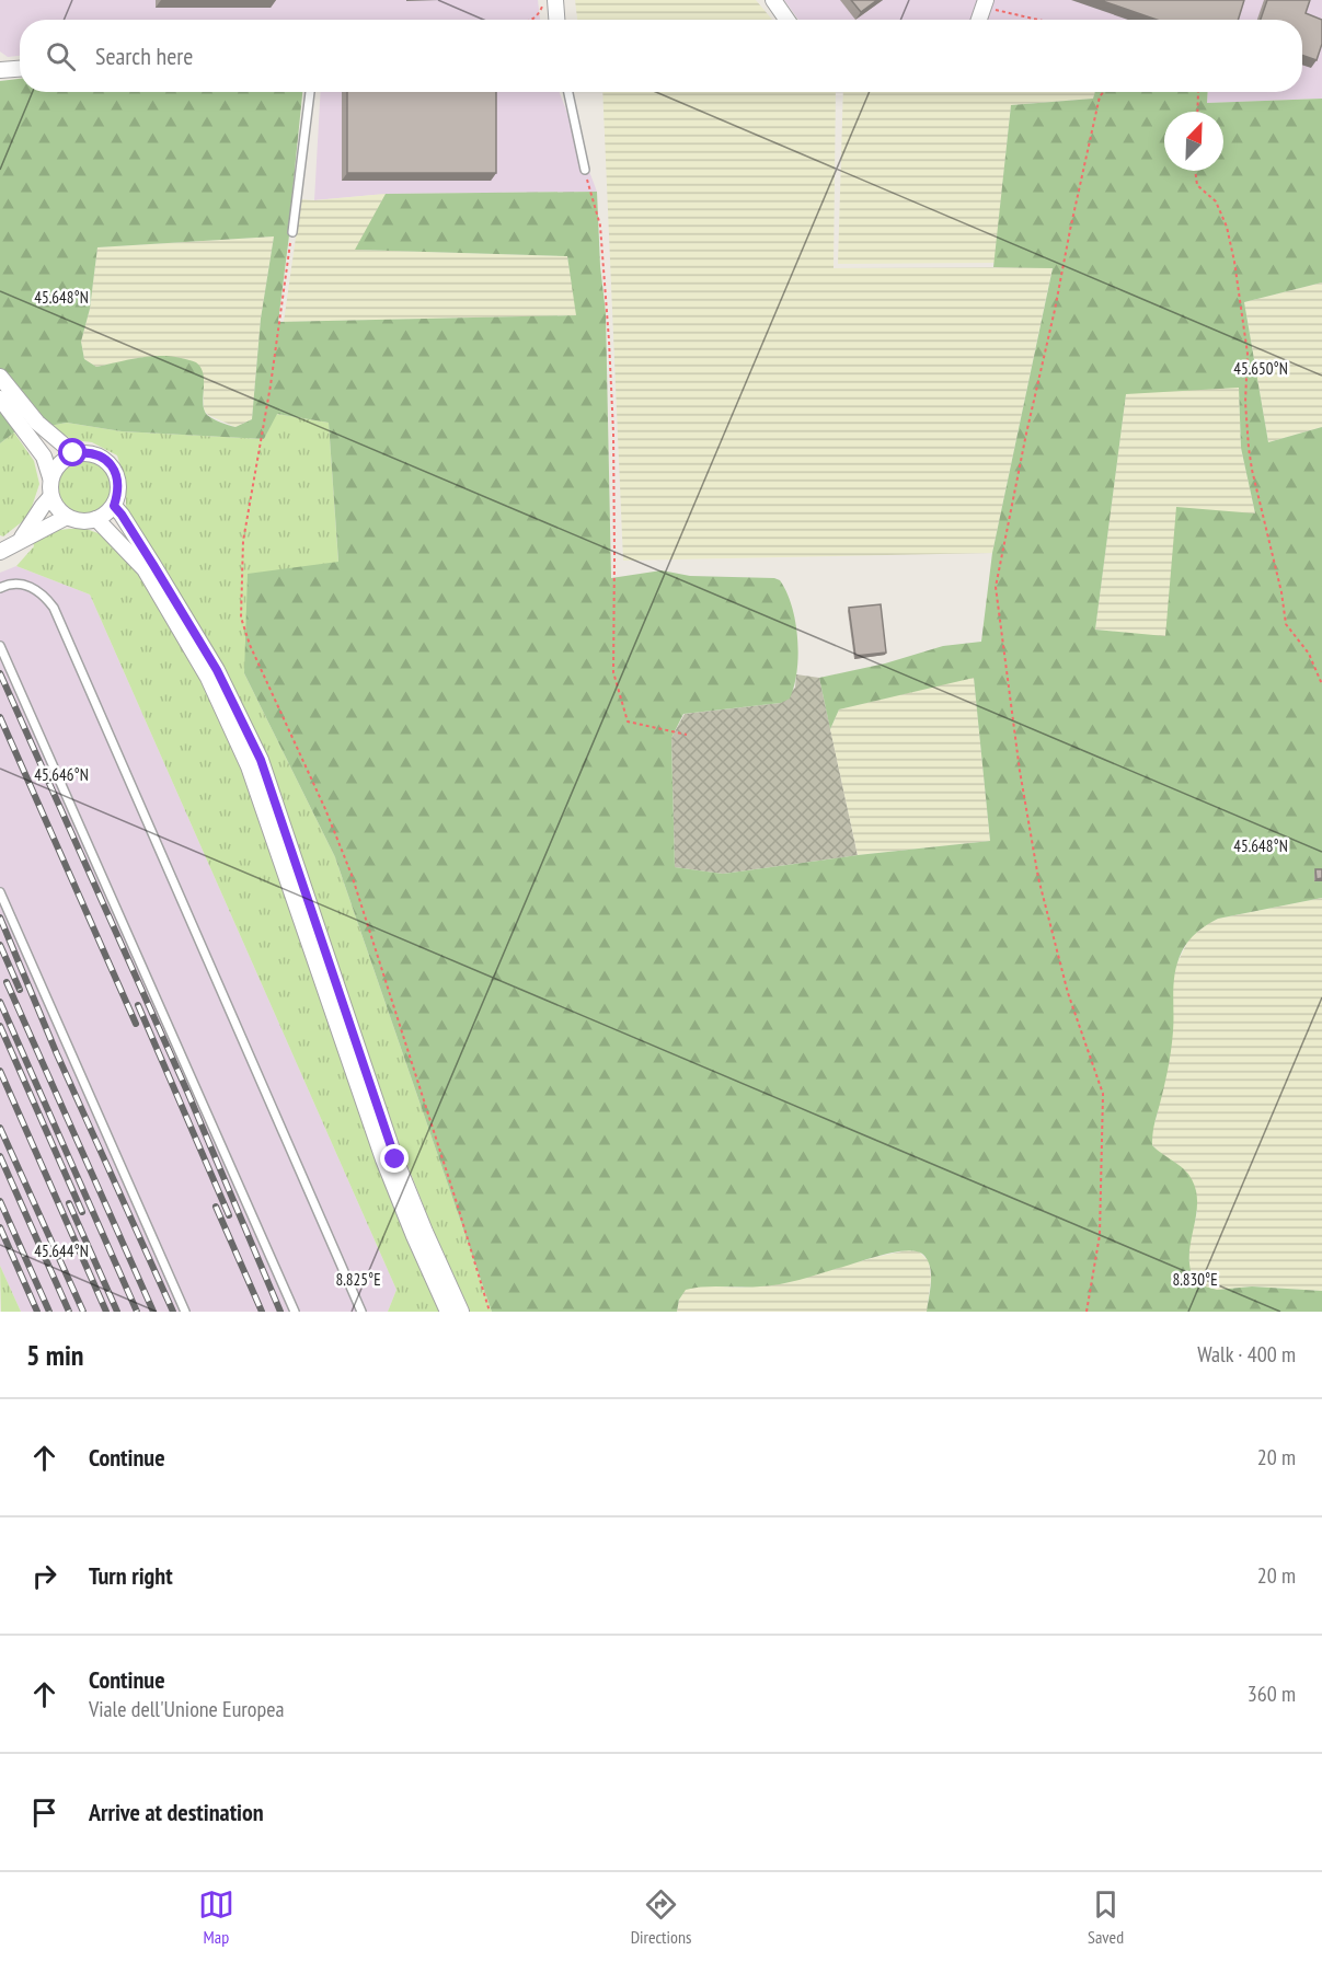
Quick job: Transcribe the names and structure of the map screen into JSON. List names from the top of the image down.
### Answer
{
  "north": "top right",
  "page": {
    "search": "Search here",
    "heading": ["5 min", "Walk · 400 m"],
    "list": [
      ["Continue", "20 m"],
      ["Turn right", "20 m"],
      ["Continue", "Viale dell'Unione Europea", "360 m"],
      "Arrive at destination"
    ],
    "nav": ["Map", "Directions", "Saved"]
  },
  "coordinates": [
    "45.648°N",
    "45.650°N",
    "45.646°N",
    "45.644°N",
    "8.825°E",
    "8.830°E"
  ]
}
